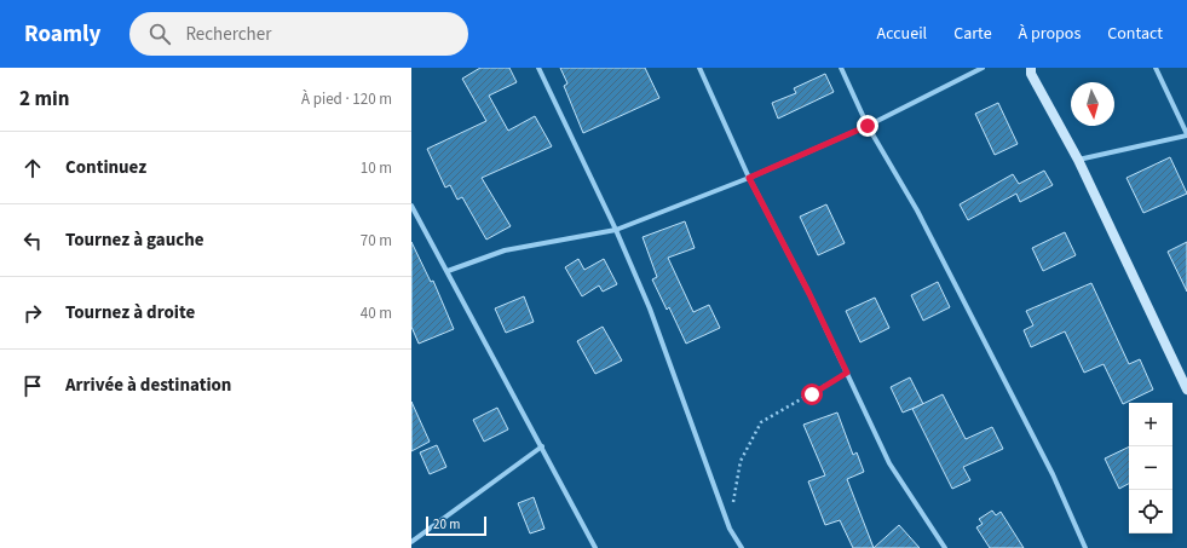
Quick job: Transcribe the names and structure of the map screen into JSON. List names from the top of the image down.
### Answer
{
  "scale_bar": "20 m",
  "north": "bottom",
  "page": {
    "header": "Roamly",
    "search": "Rechercher",
    "nav": [
      "Accueil",
      "Carte",
      "À propos",
      "Contact"
    ],
    "heading": ["2 min", "À pied · 120 m"],
    "list": [
      ["Continuez", "10 m"],
      ["Tournez à gauche", "70 m"],
      ["Tournez à droite", "40 m"],
      "Arrivée à destination"
    ],
    "map_buttons": ["+", "−"],
    "scale": "20 m"
  }
}
